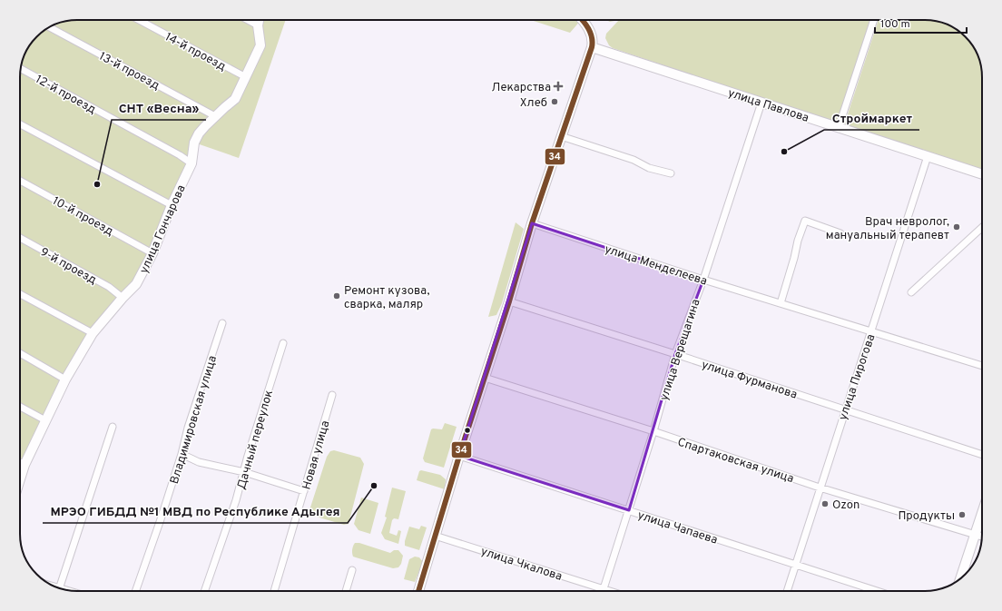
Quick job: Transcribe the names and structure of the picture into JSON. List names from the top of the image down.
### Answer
{
  "streets": {
    "street": [
      "14-й проезд",
      "13-й проезд",
      "12-й проезд",
      "улица Павлова",
      "10-й проезд",
      "улица Гончарова",
      "улица Менделеева",
      "9-й проезд",
      "улица Верещагина",
      "улица Пирогова",
      "улица Фурманова",
      "Владимировская улица",
      "Дачный переулок",
      "Новая улица",
      "Спартаковская улица",
      "улица Чапаева",
      "улица Чкалова"
    ]
  },
  "crossings": [
    ["14-й проезд", "улица Гончарова"],
    ["13-й проезд", "улица Гончарова"],
    ["12-й проезд", "улица Гончарова"],
    ["улица Павлова", "улица Верещагина"],
    ["улица Павлова", "улица Пирогова"],
    ["10-й проезд", "улица Гончарова"],
    ["улица Гончарова", "9-й проезд"],
    ["улица Менделеева", "улица Верещагина"],
    ["улица Менделеева", "улица Пирогова"],
    ["улица Верещагина", "улица Фурманова"],
    ["улица Верещагина", "Спартаковская улица"],
    ["улица Верещагина", "улица Чапаева"],
    ["улица Верещагина", "улица Чкалова"],
    ["улица Пирогова", "улица Фурманова"],
    ["улица Пирогова", "Спартаковская улица"],
    ["улица Пирогова", "улица Чапаева"]
  ],
  "places": {
    "health": ["Лекарства"],
    "other": [
      "Хлеб",
      "Строймаркет",
      "СНТ «Весна»",
      "Врач невролог, мануальный терапевт",
      "Ремонт кузова, сварка, маляр",
      "МРЭО ГИБДД №1 МВД по Республике Адыгея",
      "Ozon",
      "Продукты"
    ]
  },
  "lines": ["transit line 34"],
  "scale_bar": "100 m"
}
